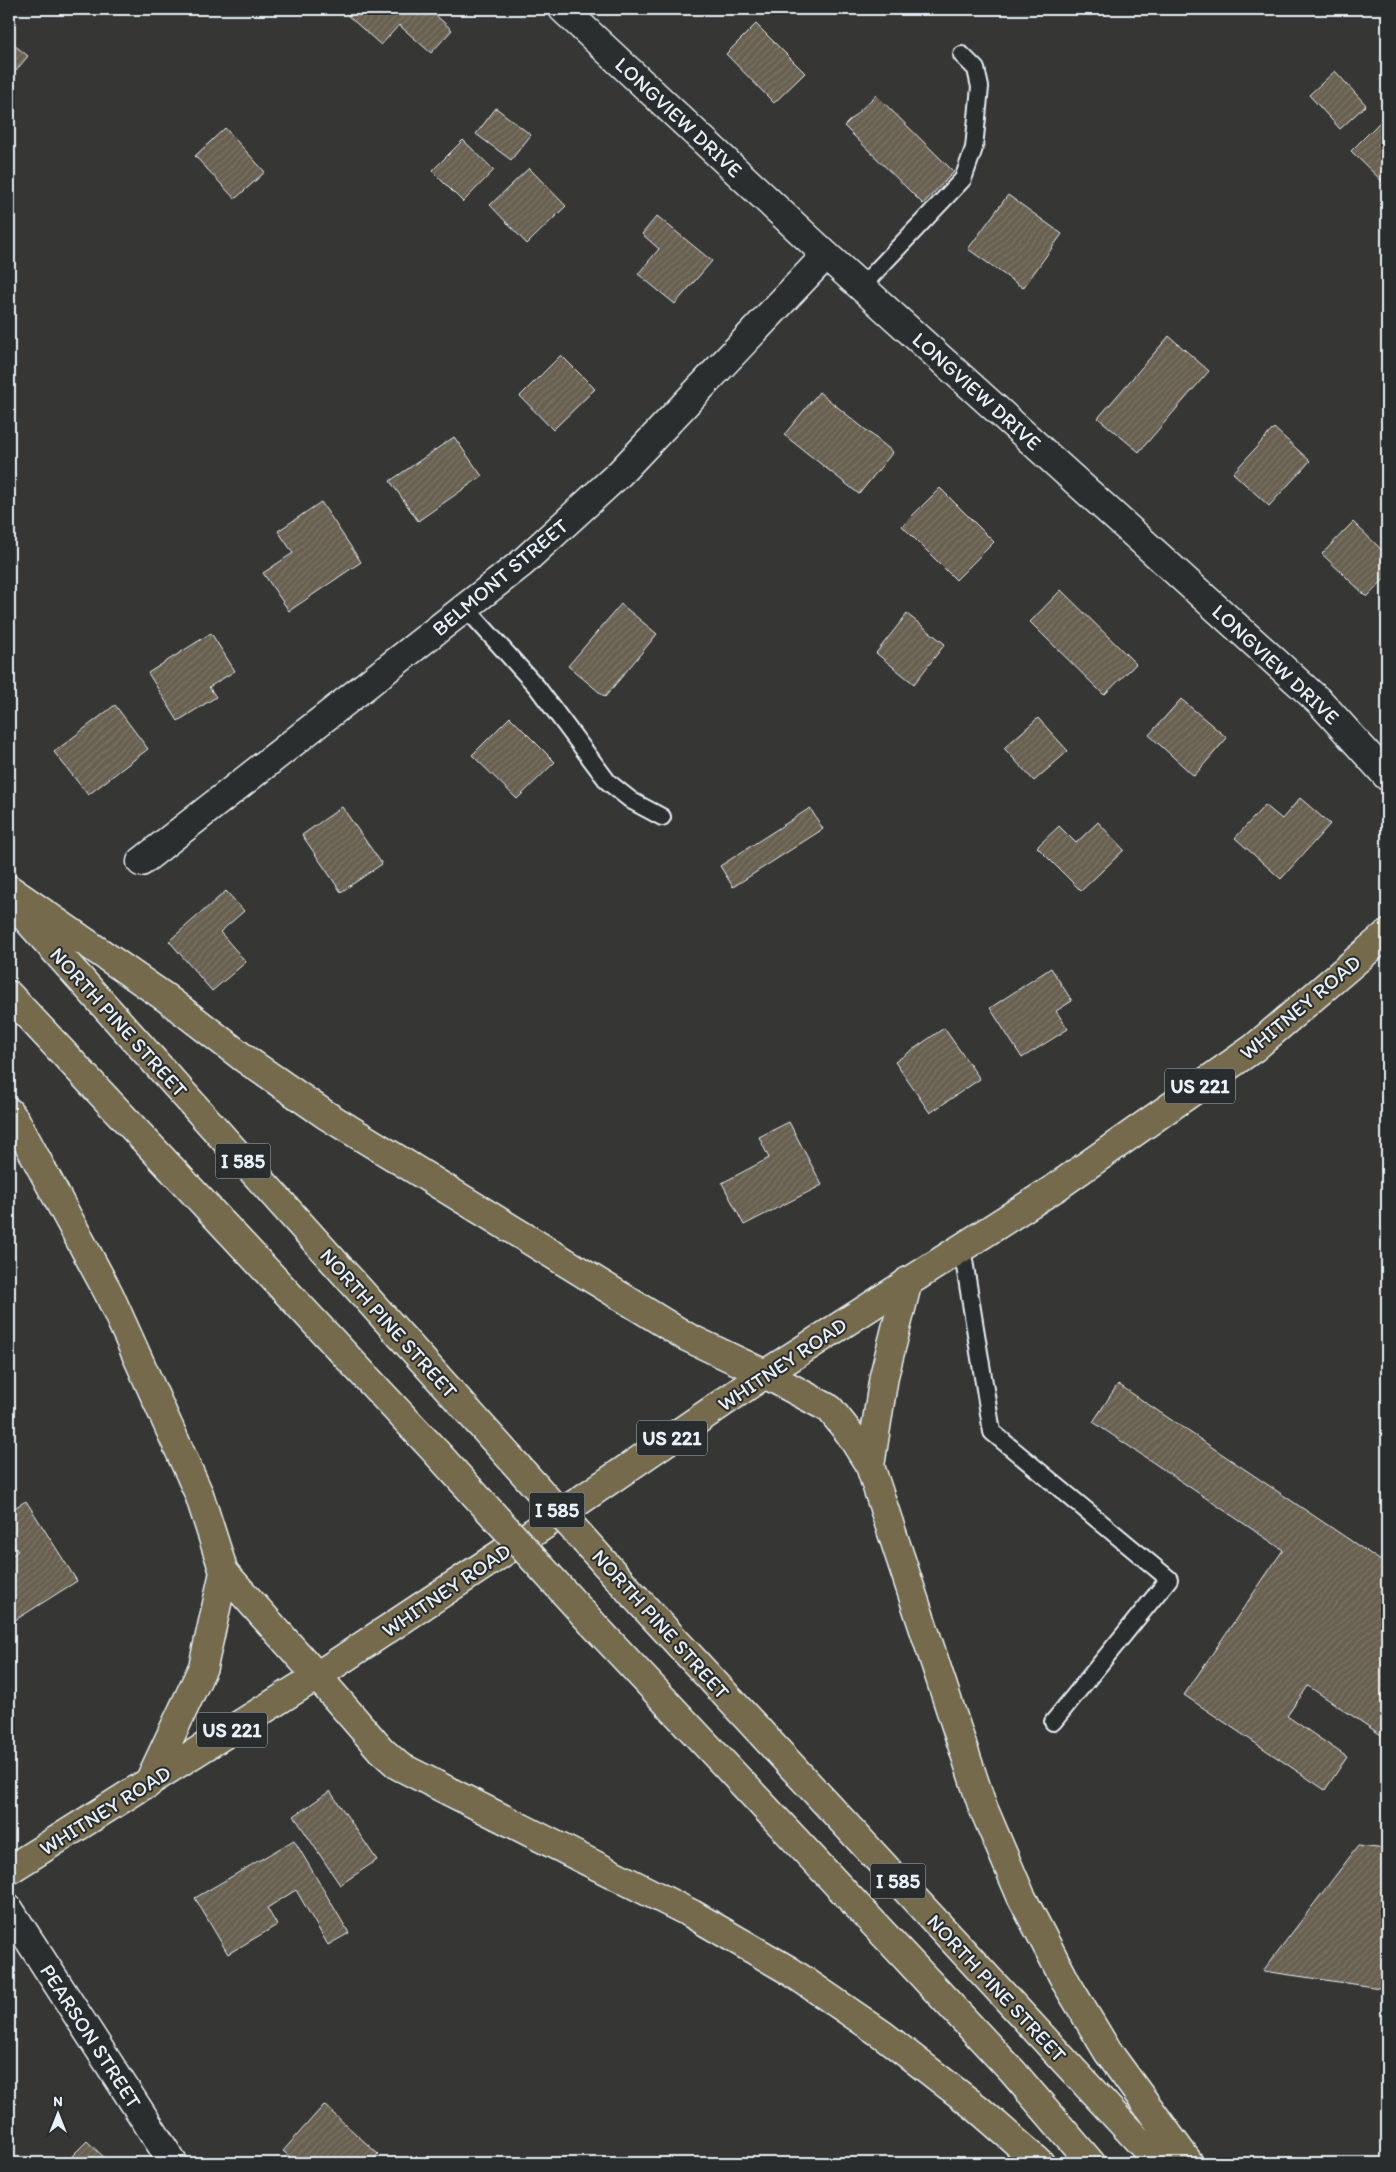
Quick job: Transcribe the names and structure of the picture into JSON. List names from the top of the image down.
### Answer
{
  "streets": {
    "main road": [
      "WHITNEY ROAD",
      "NORTH PINE STREET",
      "US 221",
      "I 585"
    ],
    "street": ["LONGVIEW DRIVE", "BELMONT STREET", "PEARSON STREET"]
  },
  "crossings": [
    ["LONGVIEW DRIVE", "BELMONT STREET"]
  ],
  "north": "top"
}
